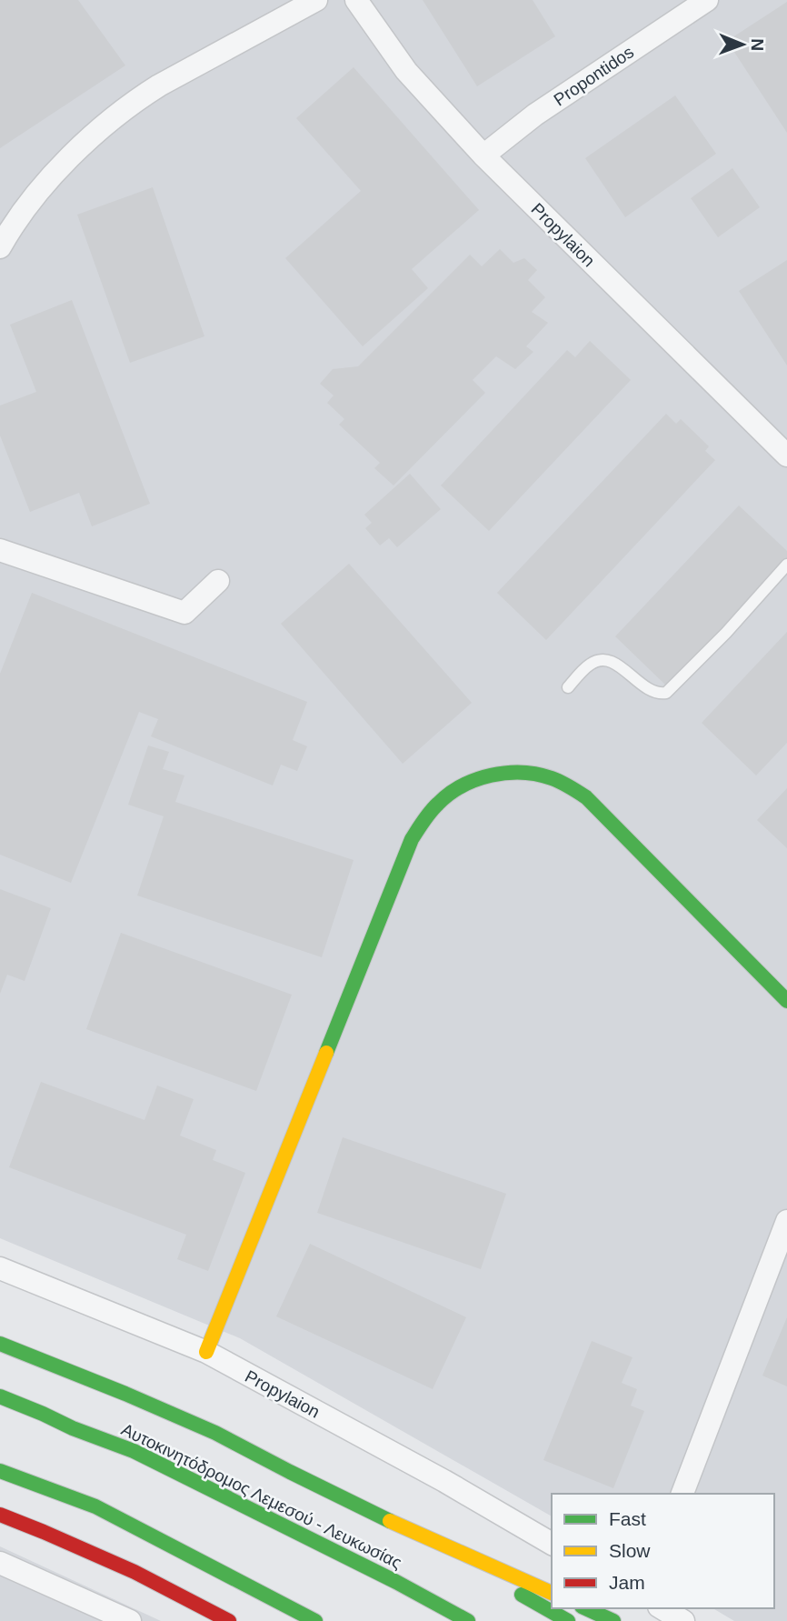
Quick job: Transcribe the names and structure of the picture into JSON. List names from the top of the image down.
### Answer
{
  "streets": {
    "main road": ["Αυτοκινητόδρομος Λεμεσού - Λευκωσίας"],
    "street": ["Propontidos", "Propylaion"]
  },
  "crossings": [
    ["Propontidos", "Propylaion"]
  ],
  "legend": ["Fast", "Slow", "Jam"],
  "north": "right"
}
